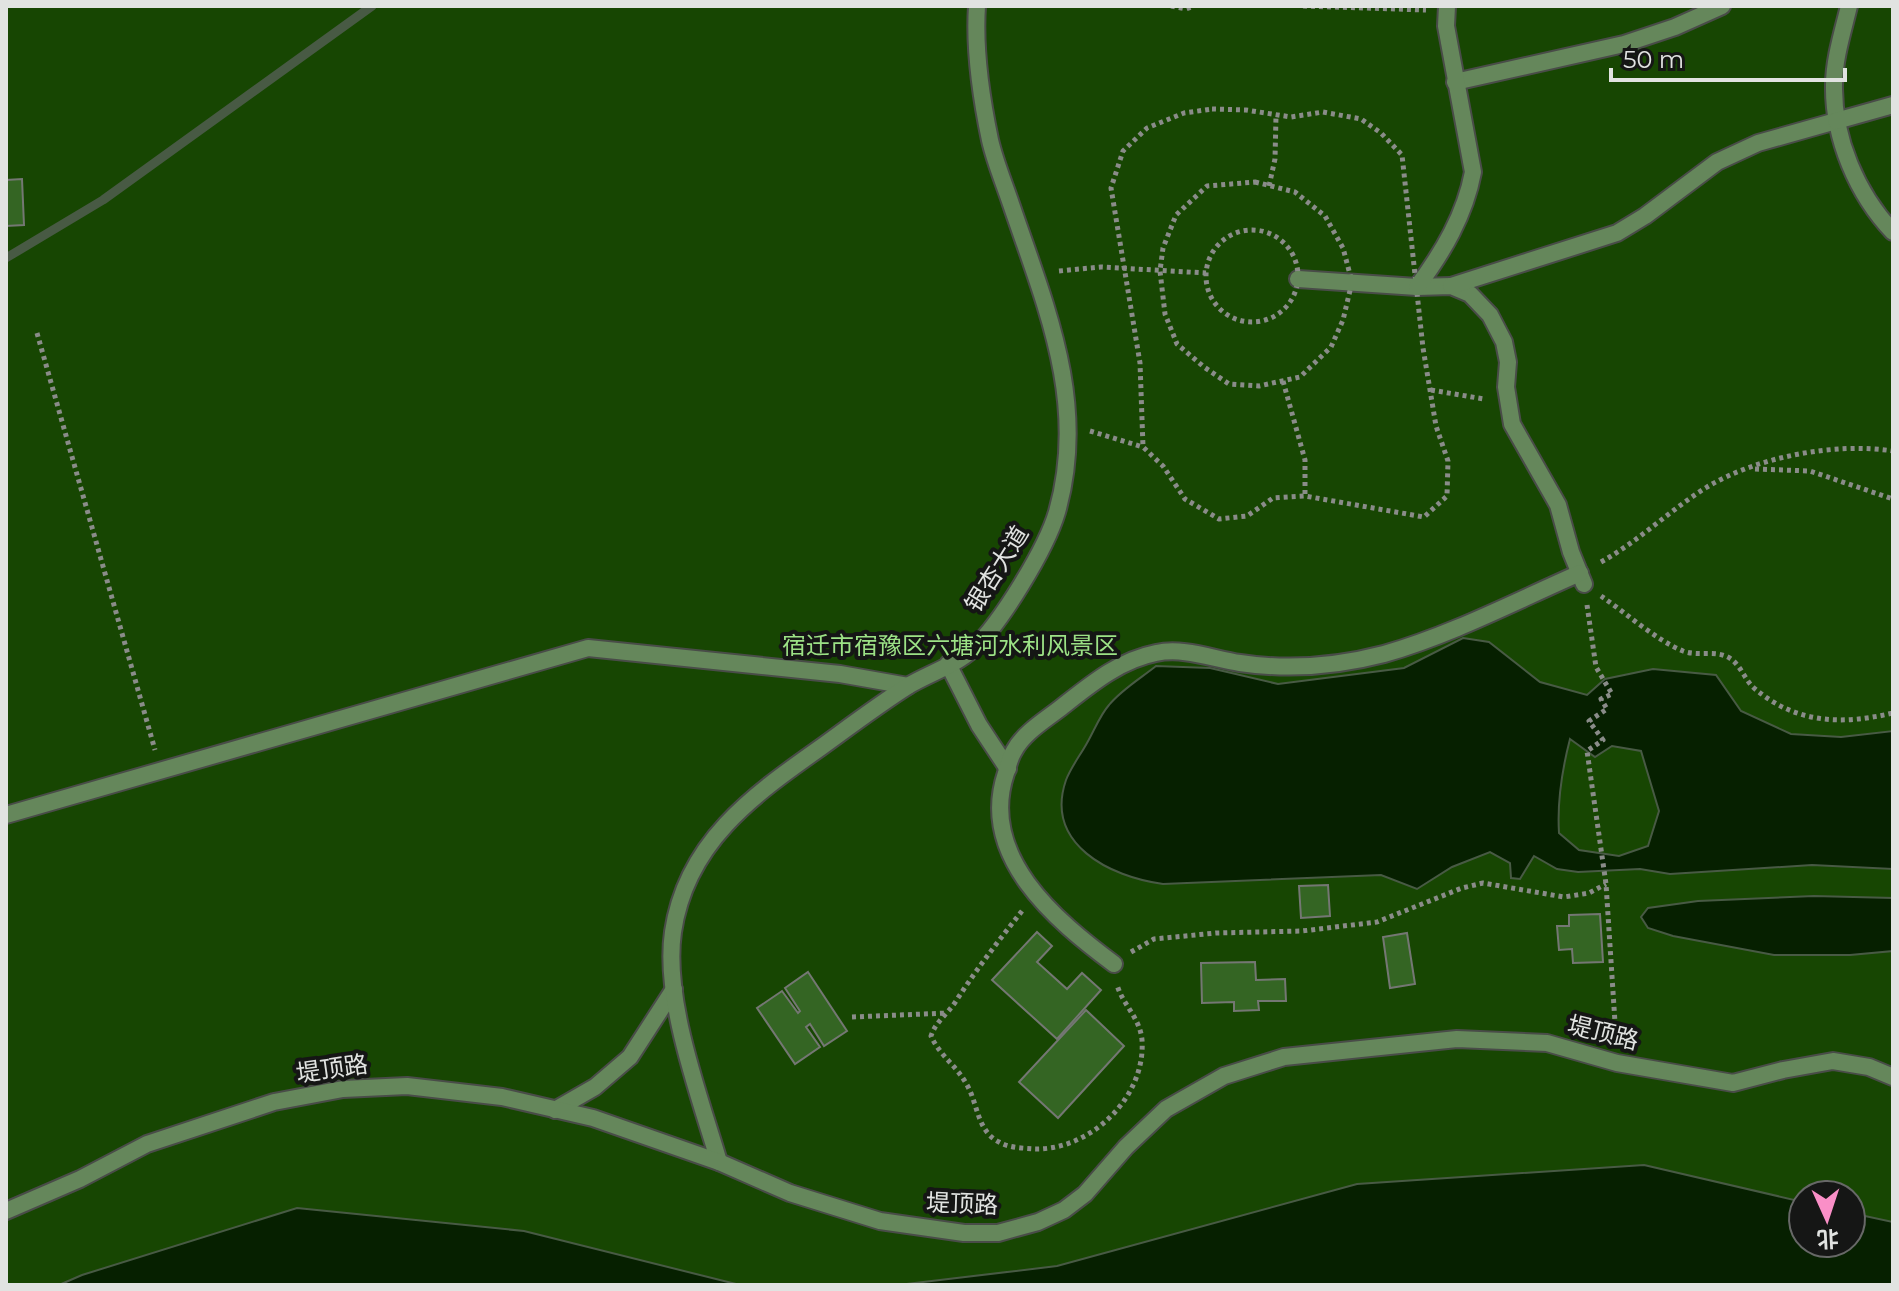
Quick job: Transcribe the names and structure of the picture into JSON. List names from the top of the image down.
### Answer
{
  "streets": {
    "street": ["银杏大道", "堤顶路"]
  },
  "crossings": [
    ["银杏大道", "堤顶路"]
  ],
  "parks": ["宿迁市宿豫区六塘河水利风景区"],
  "scale_bar": "50 m",
  "north": "bottom"
}
